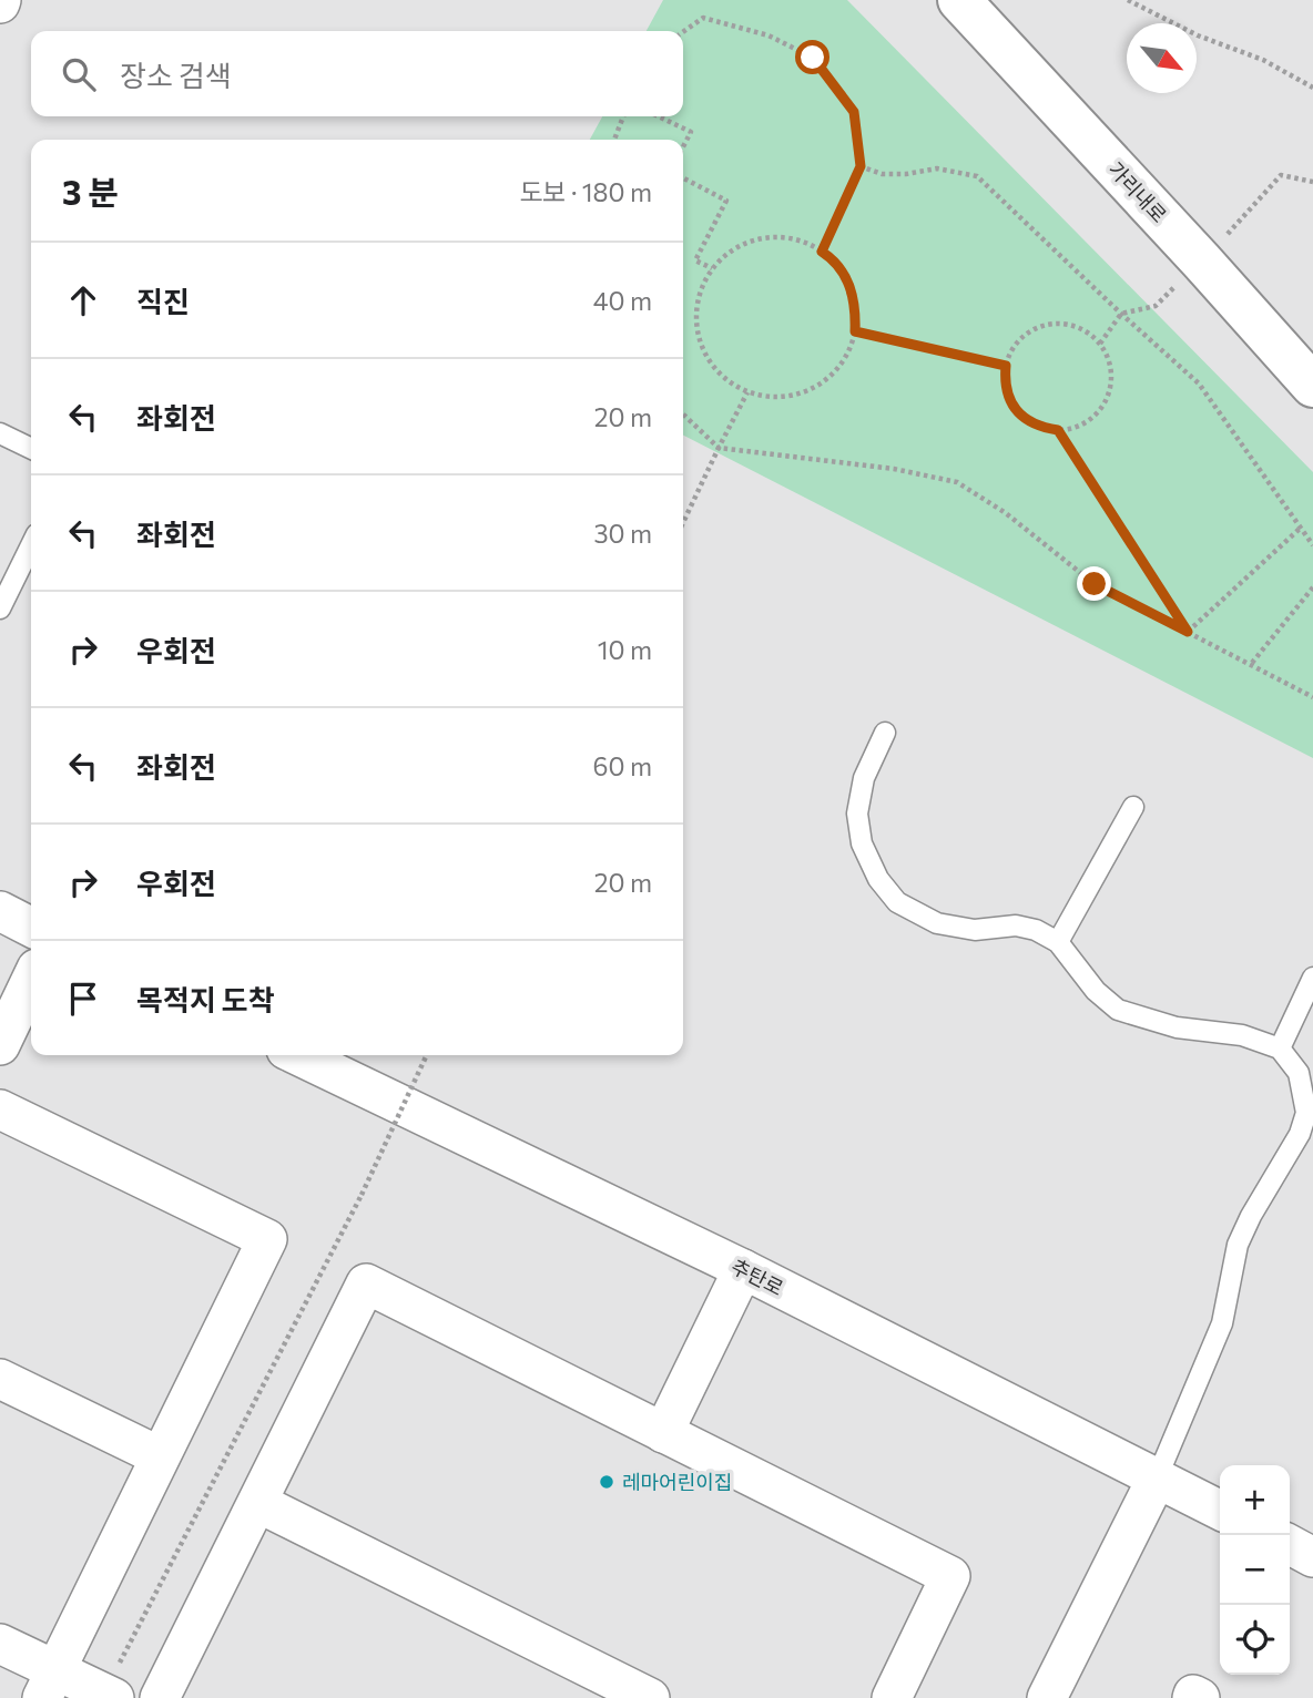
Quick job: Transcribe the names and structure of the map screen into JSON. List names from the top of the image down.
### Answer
{
  "streets": {
    "street": ["가리내로", "추탄로"]
  },
  "places": ["레마어린이집"],
  "north": "bottom right",
  "page": {
    "search": "장소 검색",
    "heading": ["3 분", "도보 · 180 m"],
    "list": [
      ["직진", "40 m"],
      ["좌회전", "20 m"],
      ["좌회전", "30 m"],
      ["우회전", "10 m"],
      ["좌회전", "60 m"],
      ["우회전", "20 m"],
      "목적지 도착"
    ],
    "map_buttons": ["+", "−"]
  }
}
